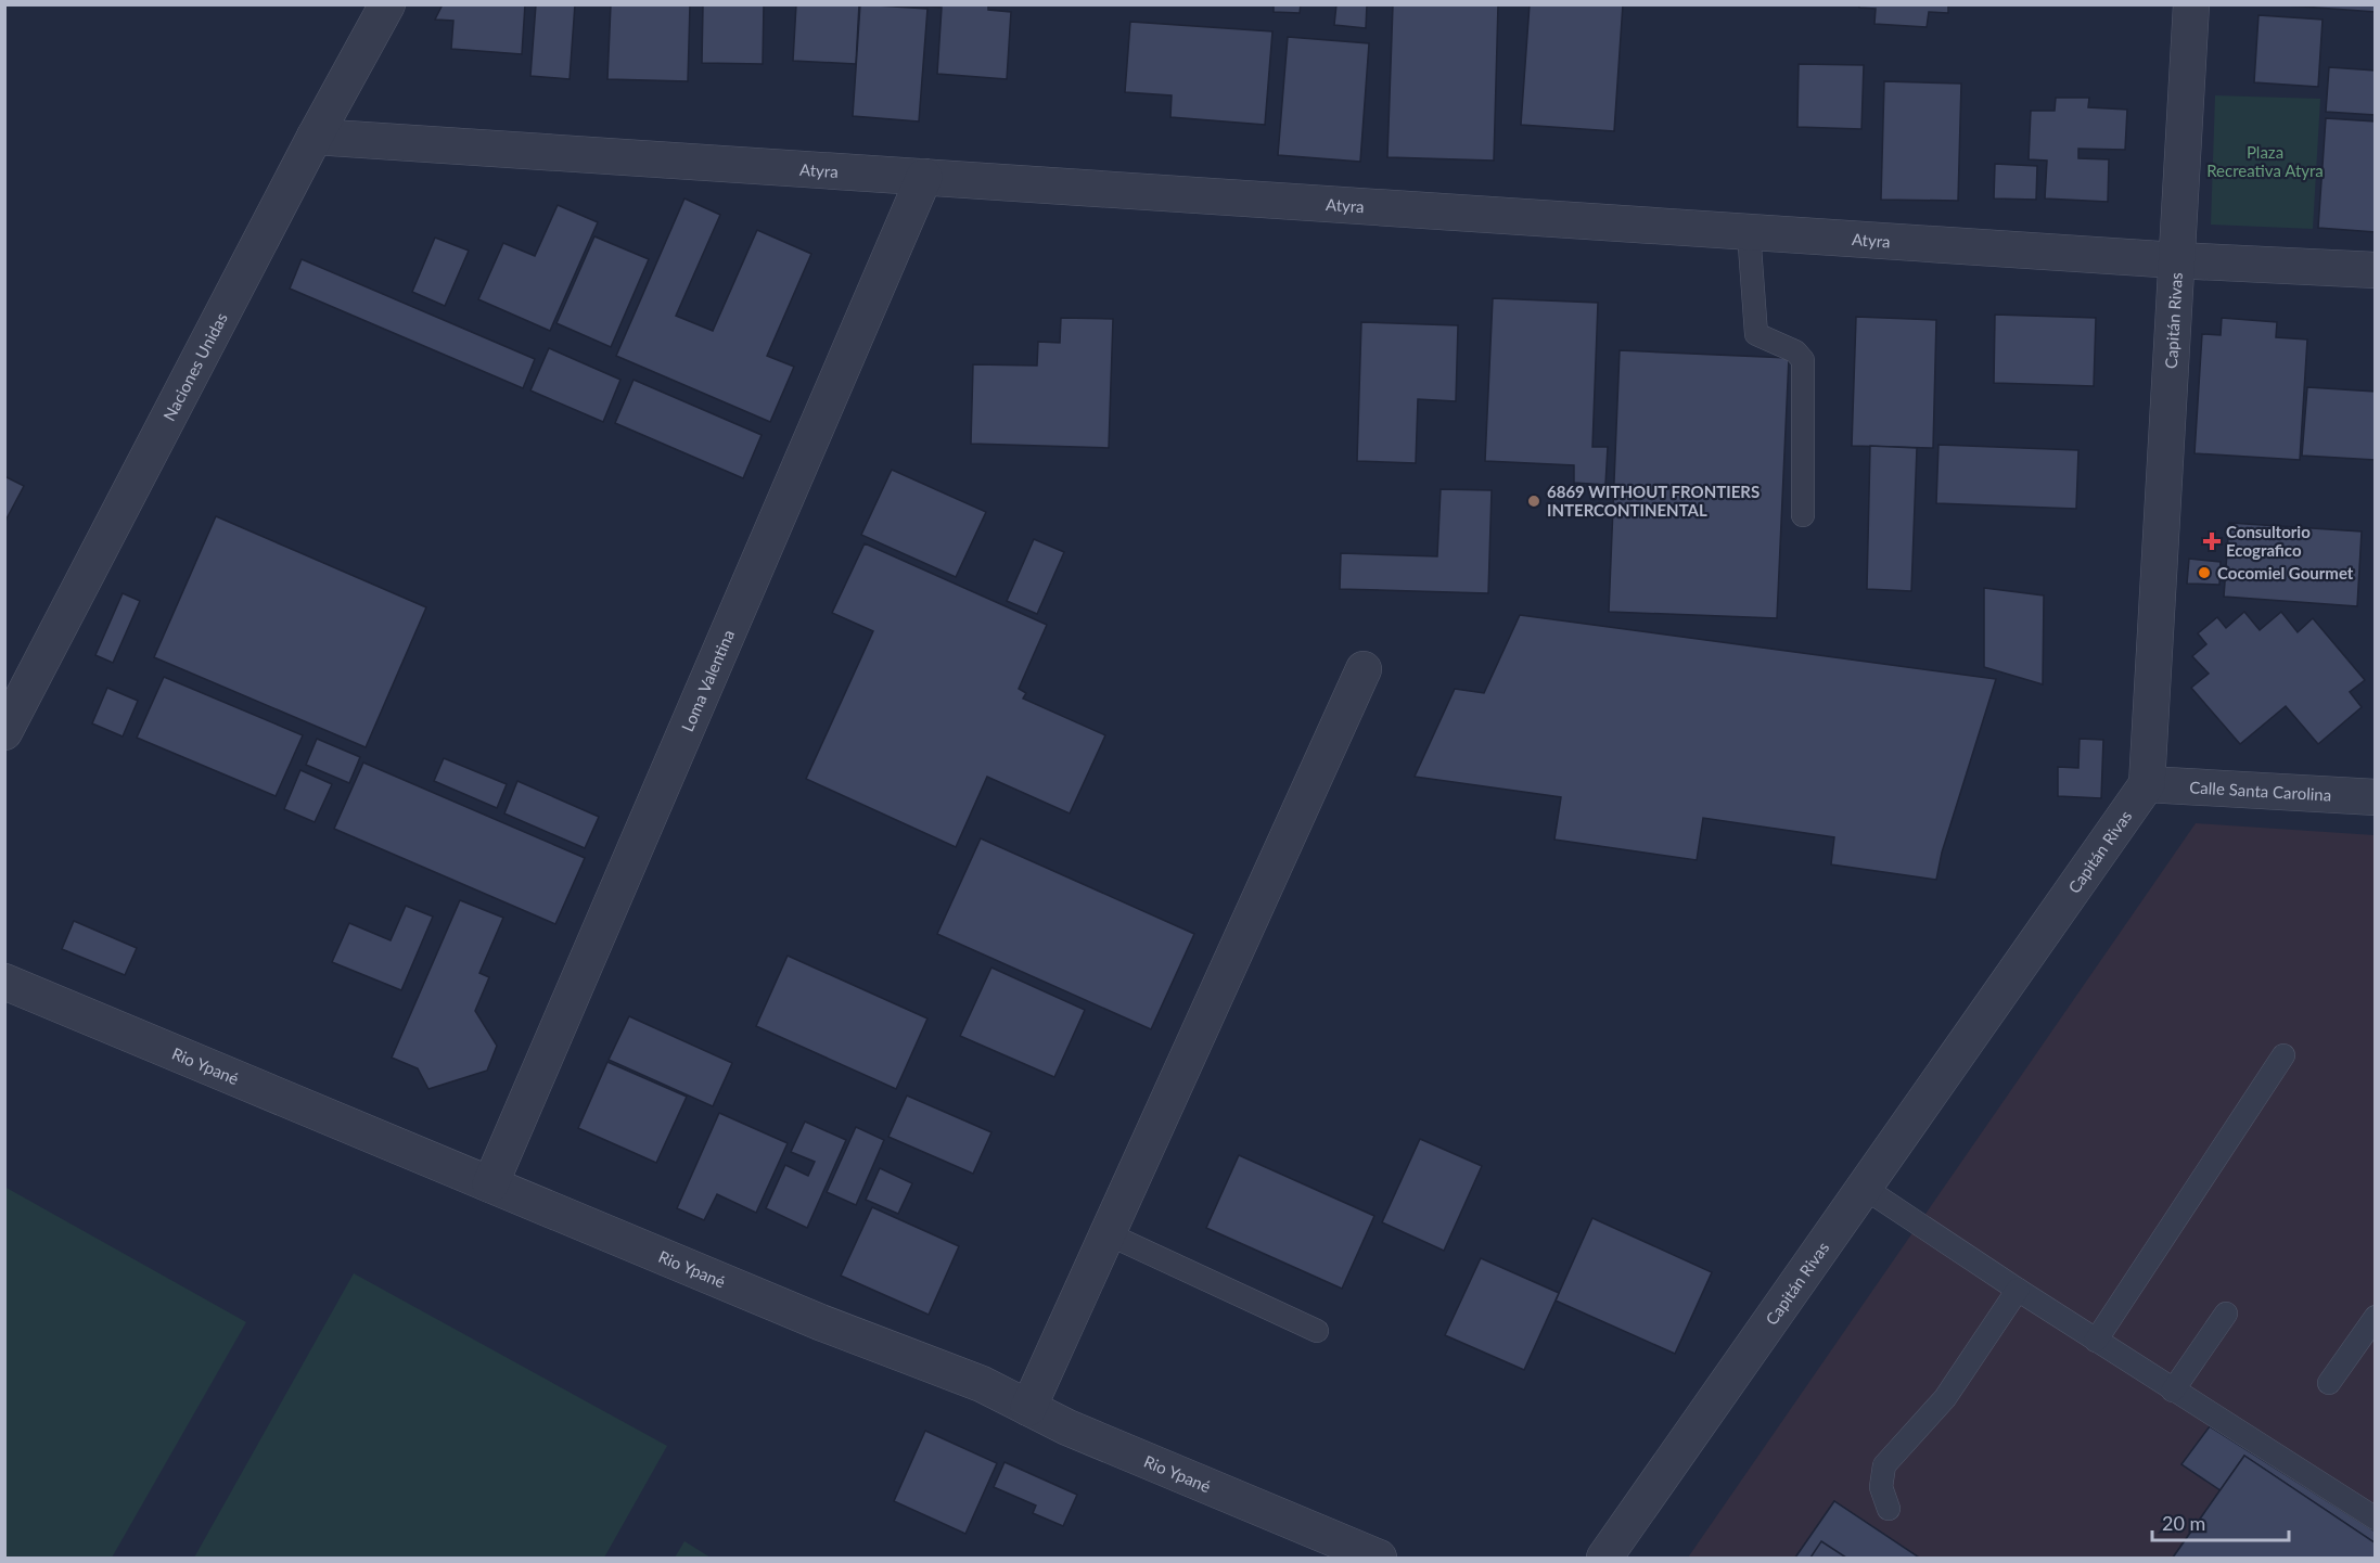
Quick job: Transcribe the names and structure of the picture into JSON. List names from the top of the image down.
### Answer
{
  "streets": {
    "street": [
      "Atyra",
      "Capitán Rivas",
      "Naciones Unidas",
      "Loma Valentina",
      "Calle Santa Carolina",
      "Rio Ypané"
    ]
  },
  "crossings": [
    ["Atyra", "Capitán Rivas"],
    ["Atyra", "Naciones Unidas"],
    ["Atyra", "Loma Valentina"],
    ["Capitán Rivas", "Calle Santa Carolina"],
    ["Loma Valentina", "Rio Ypané"]
  ],
  "parks": ["Plaza Recreativa Atyra"],
  "places": {
    "other": ["6869 WITHOUT FRONTIERS INTERCONTINENTAL", "Cocomiel Gourmet"],
    "health": ["Consultorio Ecografico"]
  },
  "scale_bar": "20 m"
}
